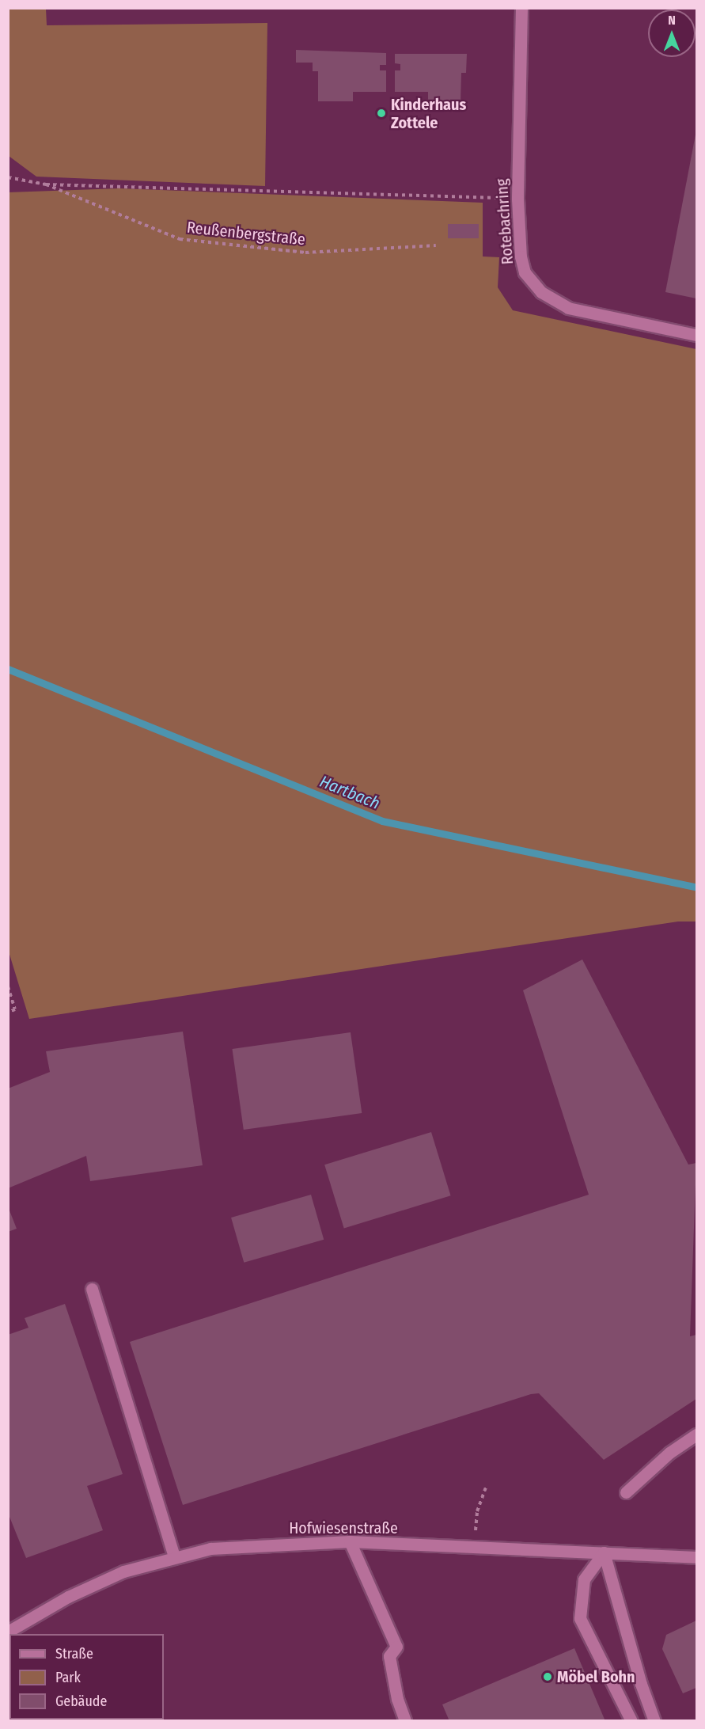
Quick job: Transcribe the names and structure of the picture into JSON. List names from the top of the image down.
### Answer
{
  "streets": {
    "street": ["Rotebachring", "Hofwiesenstraße"],
    "path": ["Reußenbergstraße"]
  },
  "water": ["Hartbach"],
  "places": ["Kinderhaus Zottele", "Möbel Bohn"],
  "legend": ["Straße", "Park", "Gebäude"],
  "north": "top"
}
